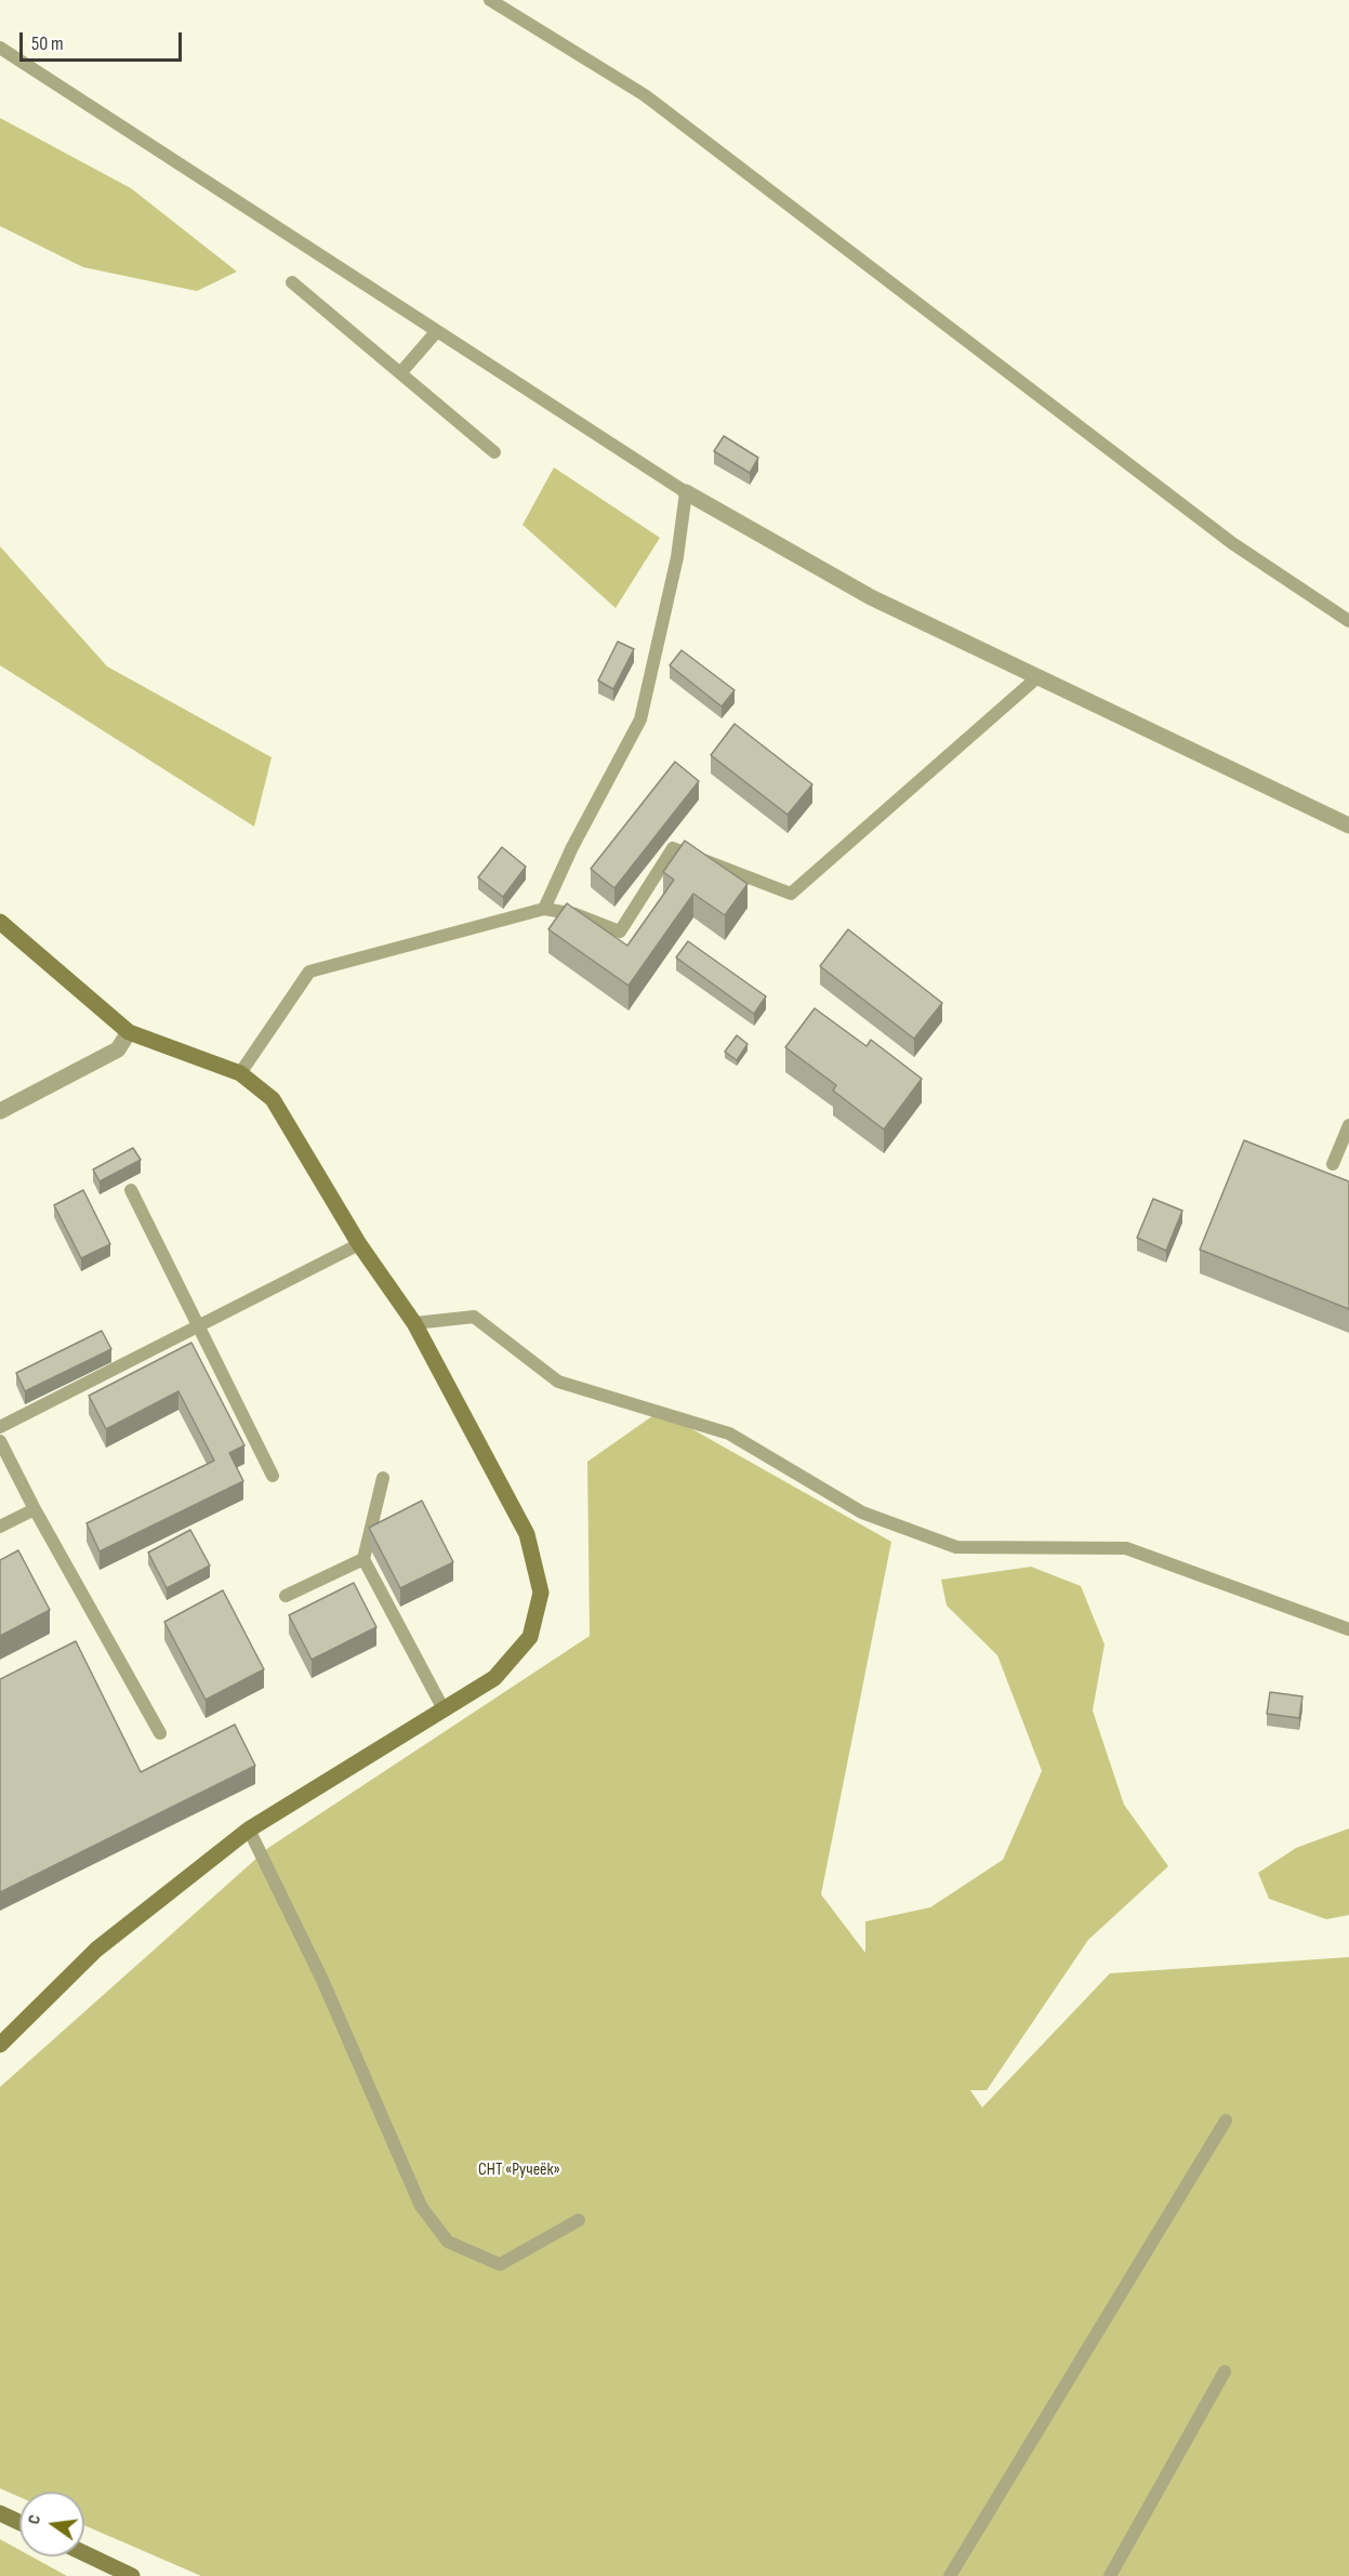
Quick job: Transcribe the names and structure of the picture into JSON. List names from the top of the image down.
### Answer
{
  "parks": ["СНТ «Ручеёк»"],
  "scale_bar": "50 m",
  "north": "left"
}
